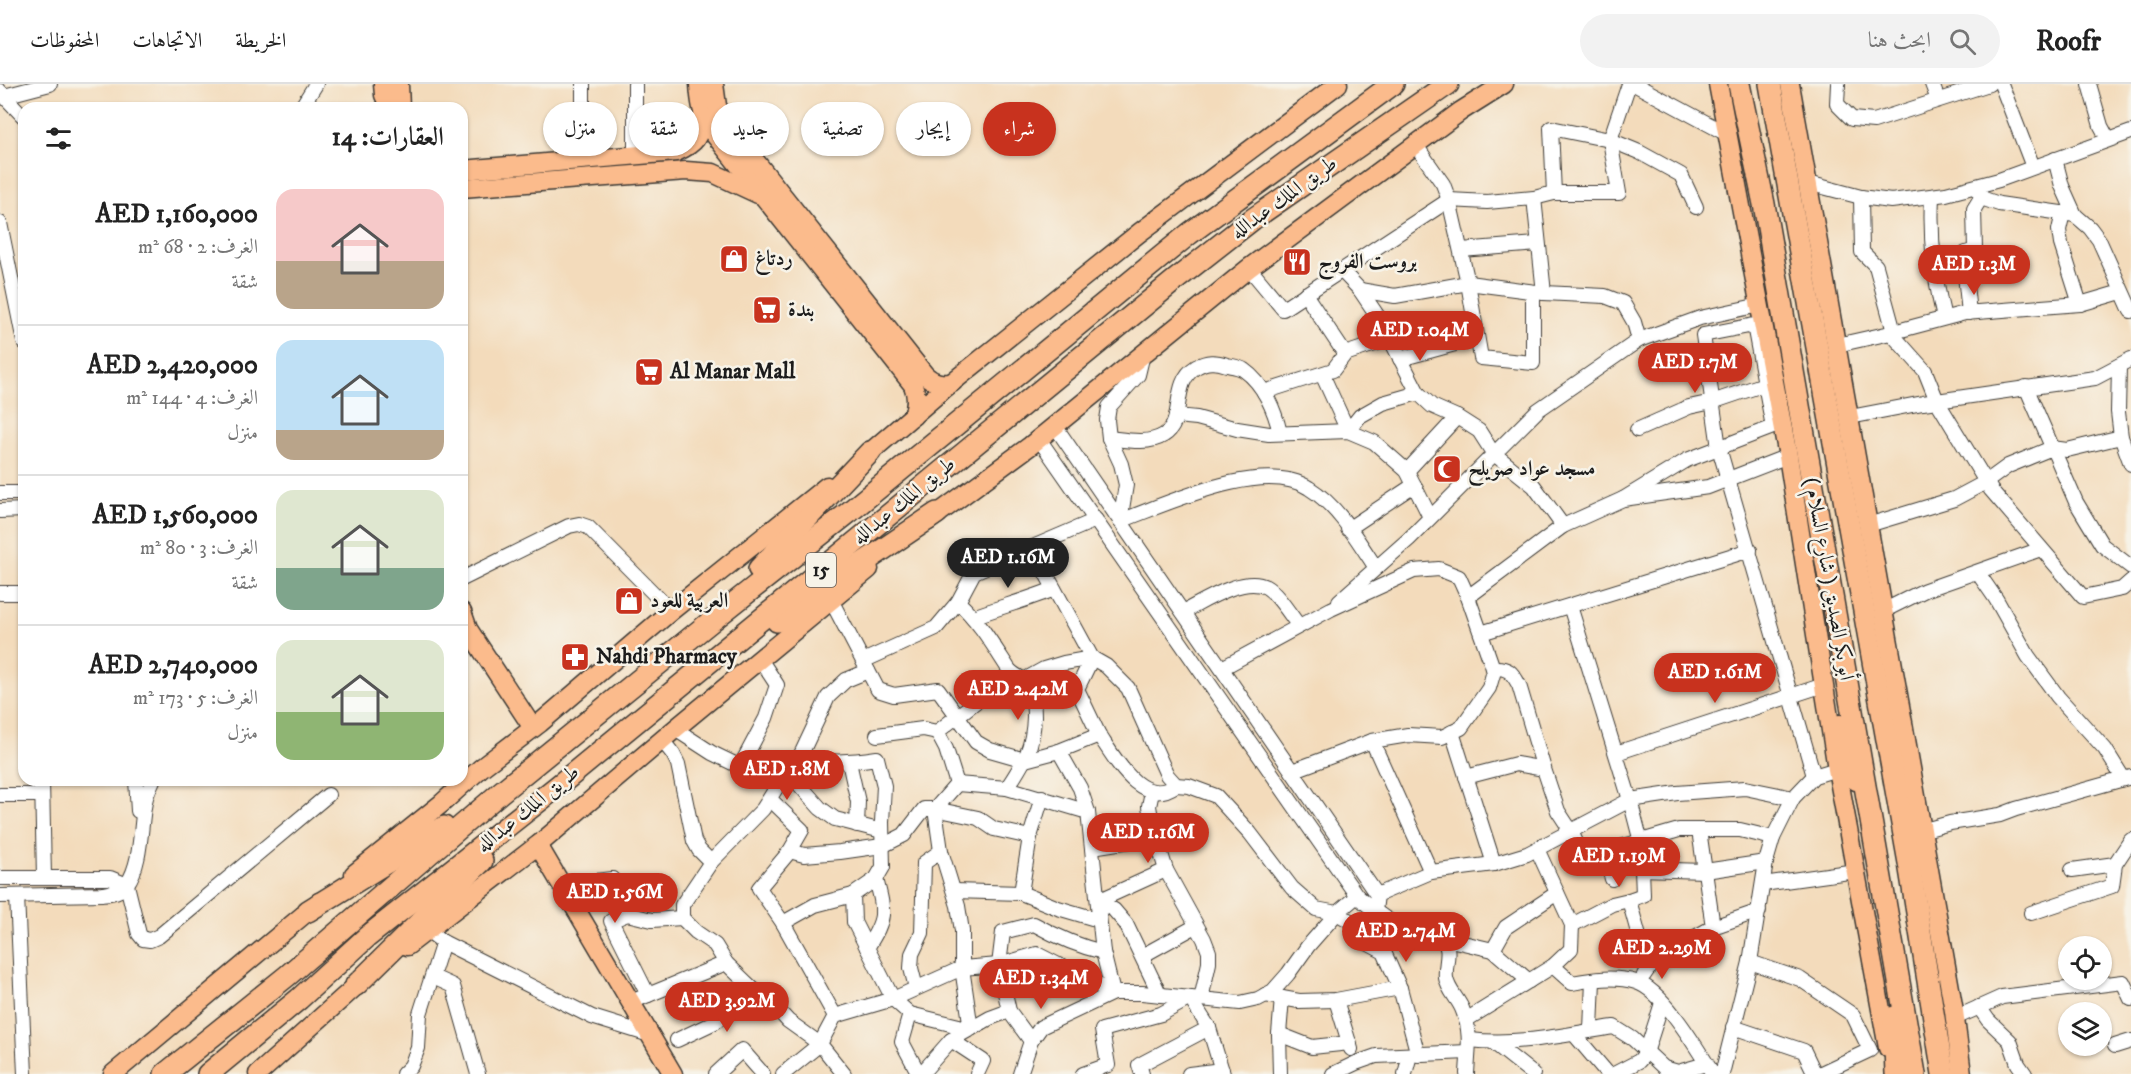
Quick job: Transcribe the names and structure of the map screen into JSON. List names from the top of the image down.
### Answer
{
  "streets": {
    "highway": ["طريق الملك عبدالله", "15", "( شارع السلام ) أبو بكر الصديق"]
  },
  "places": {
    "shop": ["ردتاغ", "العربية للعود"],
    "restaurant": ["بروست الفروج"],
    "supermarket": ["بندة", "Al Manar Mall"],
    "mosque": ["مسجد عواد صويلح"],
    "pharmacy": ["Nahdi Pharmacy"]
  },
  "page": {
    "header": "Roofr",
    "search": "ابحث هنا",
    "nav": ["الخريطة", "الاتجاهات", "المحفوظات"],
    "chip": [
      "شراء",
      "إيجار",
      "تصفية",
      "جديد",
      "شقة",
      "منزل"
    ],
    "heading": "العقارات: 14",
    "list": [
      {
        "name": "AED 1,160,000",
        "note": "الغرف: 2 · 68 m² · شقة"
      },
      {
        "name": "AED 2,420,000",
        "note": "الغرف: 4 · 144 m² · منزل"
      },
      {
        "name": "AED 1,560,000",
        "note": "الغرف: 3 · 80 m² · شقة"
      },
      {
        "name": "AED 2,740,000",
        "note": "الغرف: 5 · 173 m² · منزل"
      }
    ],
    "price": [
      "AED 1.3M",
      "AED 1.04M",
      "AED 1.7M",
      "AED 1.16M",
      "AED 1.61M",
      "AED 2.42M",
      "AED 1.8M",
      "AED 1.16M",
      "AED 1.19M",
      "AED 1.56M",
      "AED 2.74M",
      "AED 2.29M",
      "AED 1.34M",
      "AED 3.92M"
    ]
  }
}
